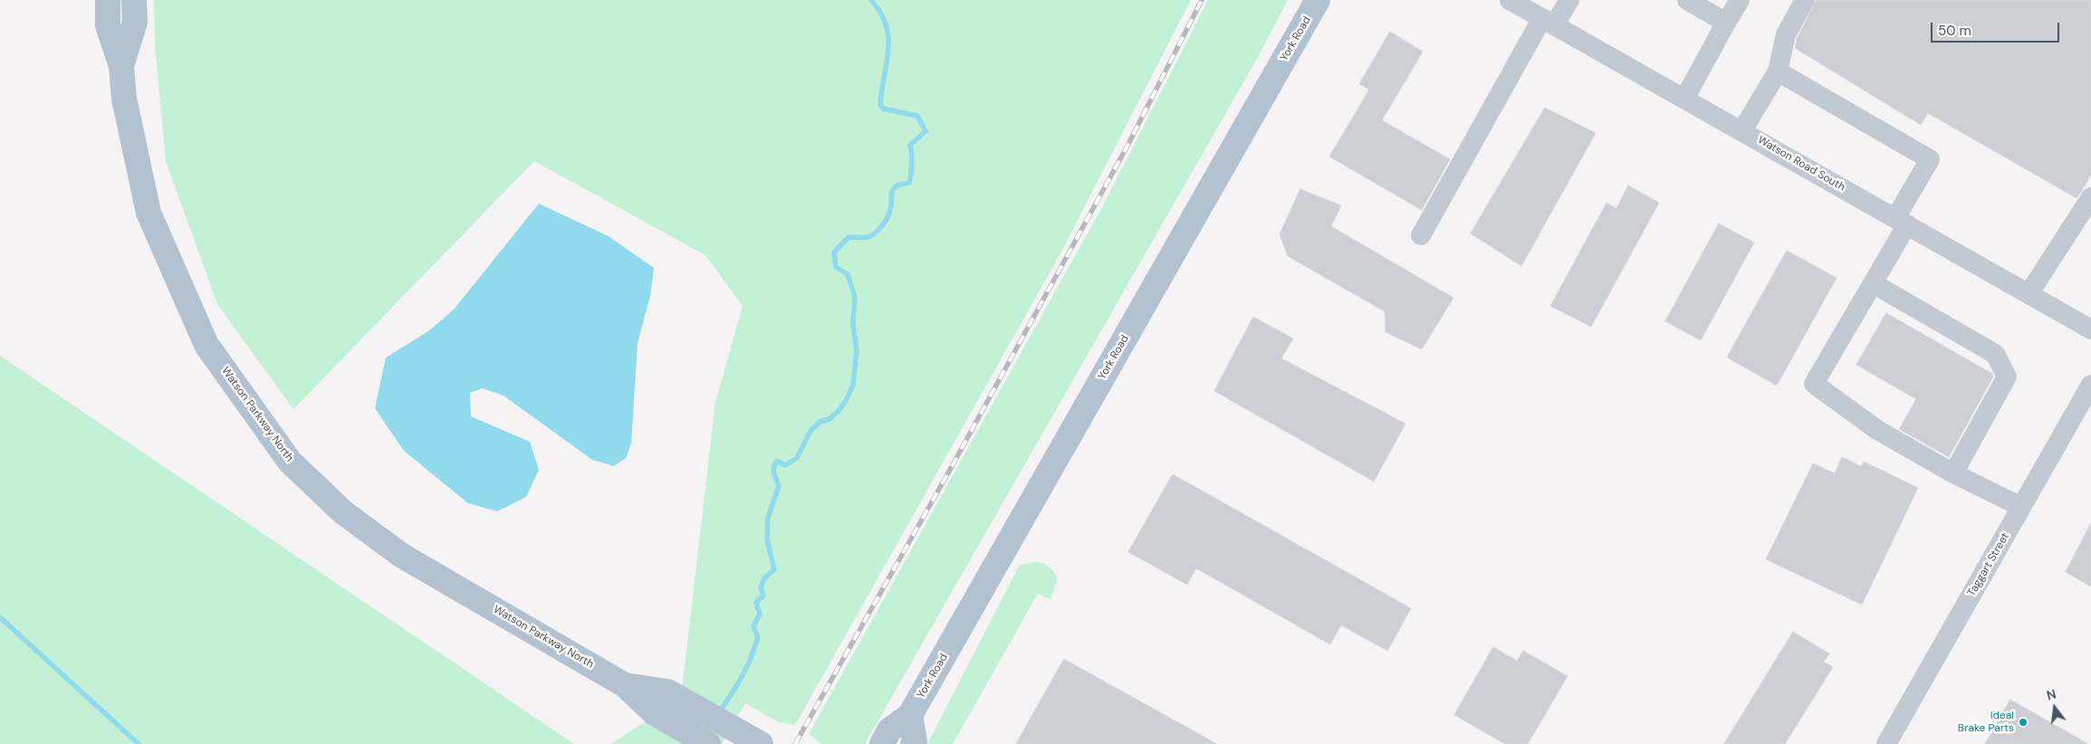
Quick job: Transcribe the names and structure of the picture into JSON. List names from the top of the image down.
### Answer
{
  "streets": {
    "main road": ["York Road", "Watson Parkway North"],
    "street": ["Watson Road South", "Taggart Street"]
  },
  "places": ["Ideal Brake Parts"],
  "scale_bar": "50 m",
  "north": "top"
}
